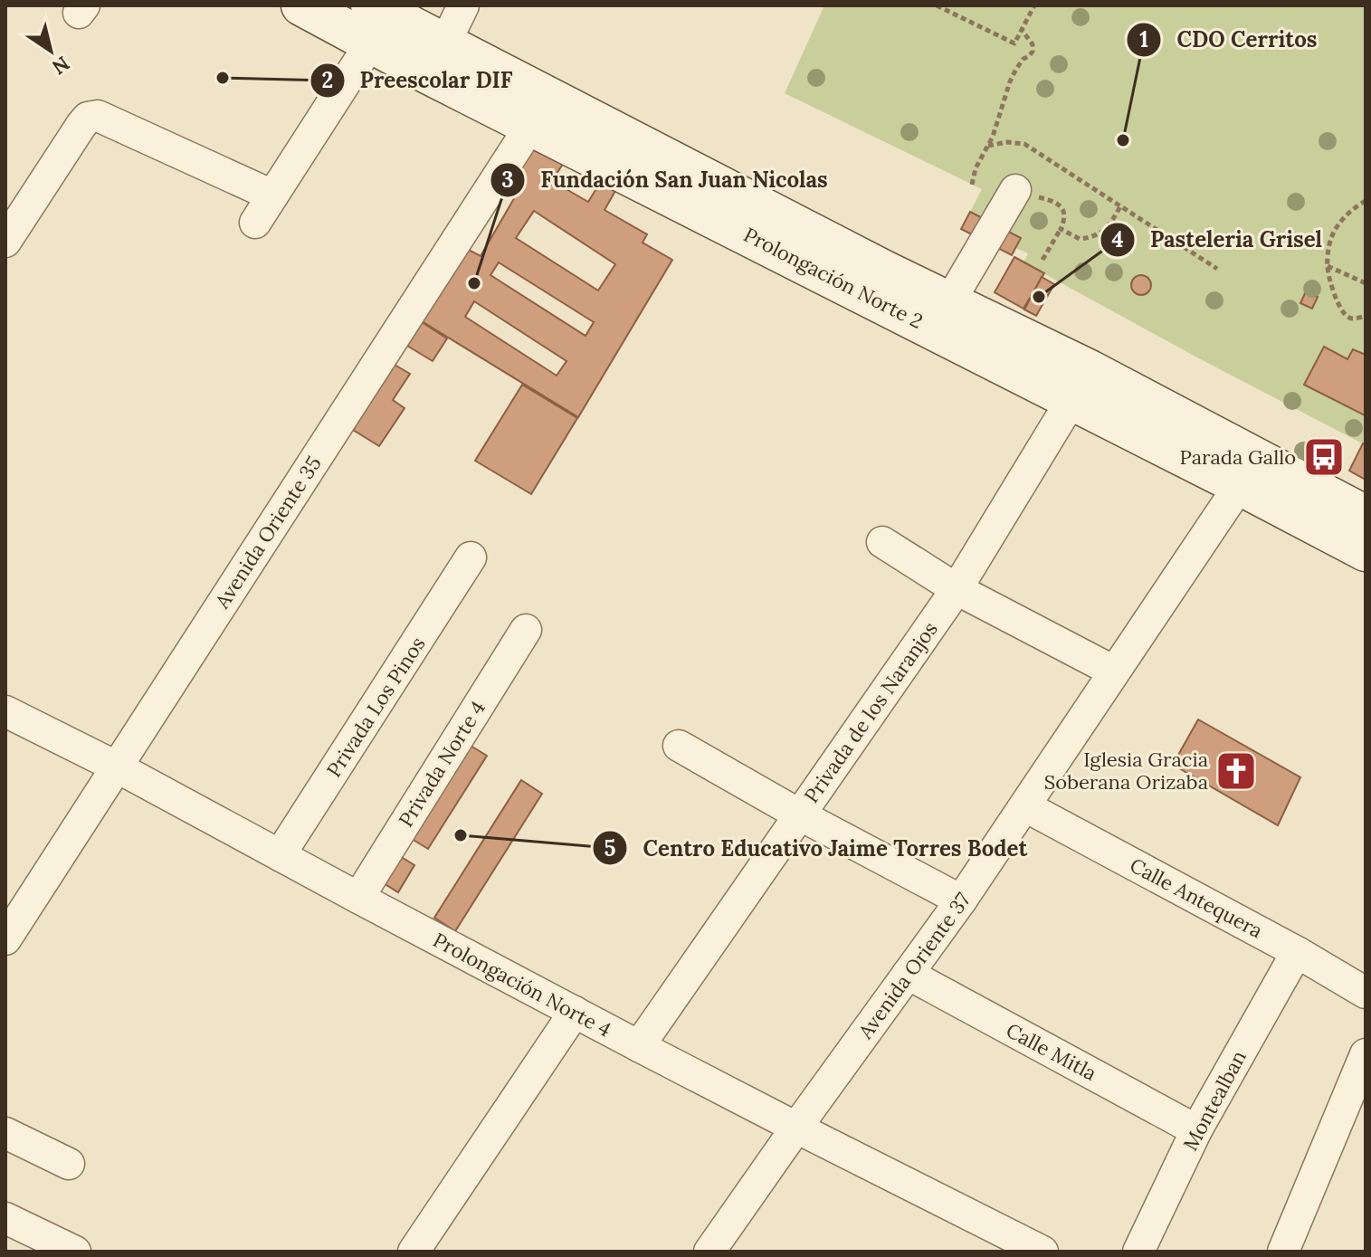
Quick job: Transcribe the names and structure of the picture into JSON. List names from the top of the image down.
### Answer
{
  "streets": {
    "main road": ["Prolongación Norte 2"],
    "street": [
      "Avenida Oriente 35",
      "Privada Los Pinos",
      "Privada de los Naranjos",
      "Privada Norte 4",
      "Calle Antequera",
      "Avenida Oriente 37",
      "Prolongación Norte 4",
      "Calle Mitla",
      "Montealban"
    ]
  },
  "crossings": [
    ["Prolongación Norte 2", "Avenida Oriente 35"],
    ["Prolongación Norte 2", "Privada de los Naranjos"],
    ["Prolongación Norte 2", "Avenida Oriente 37"],
    ["Avenida Oriente 35", "Prolongación Norte 4"],
    ["Privada Los Pinos", "Prolongación Norte 4"],
    ["Privada de los Naranjos", "Prolongación Norte 4"],
    ["Privada Norte 4", "Prolongación Norte 4"],
    ["Calle Antequera", "Avenida Oriente 37"],
    ["Calle Antequera", "Montealban"],
    ["Avenida Oriente 37", "Prolongación Norte 4"],
    ["Avenida Oriente 37", "Calle Mitla"],
    ["Calle Mitla", "Montealban"]
  ],
  "places": {
    "other": [
      "Preescolar DIF",
      "CDO Cerritos",
      "Fundación San Juan Nicolas",
      "Pasteleria Grisel",
      "Centro Educativo Jaime Torres Bodet"
    ],
    "bus stop": ["Parada Gallo"],
    "church": ["Iglesia Gracia Soberana Orizaba"]
  },
  "north": "bottom right"
}
